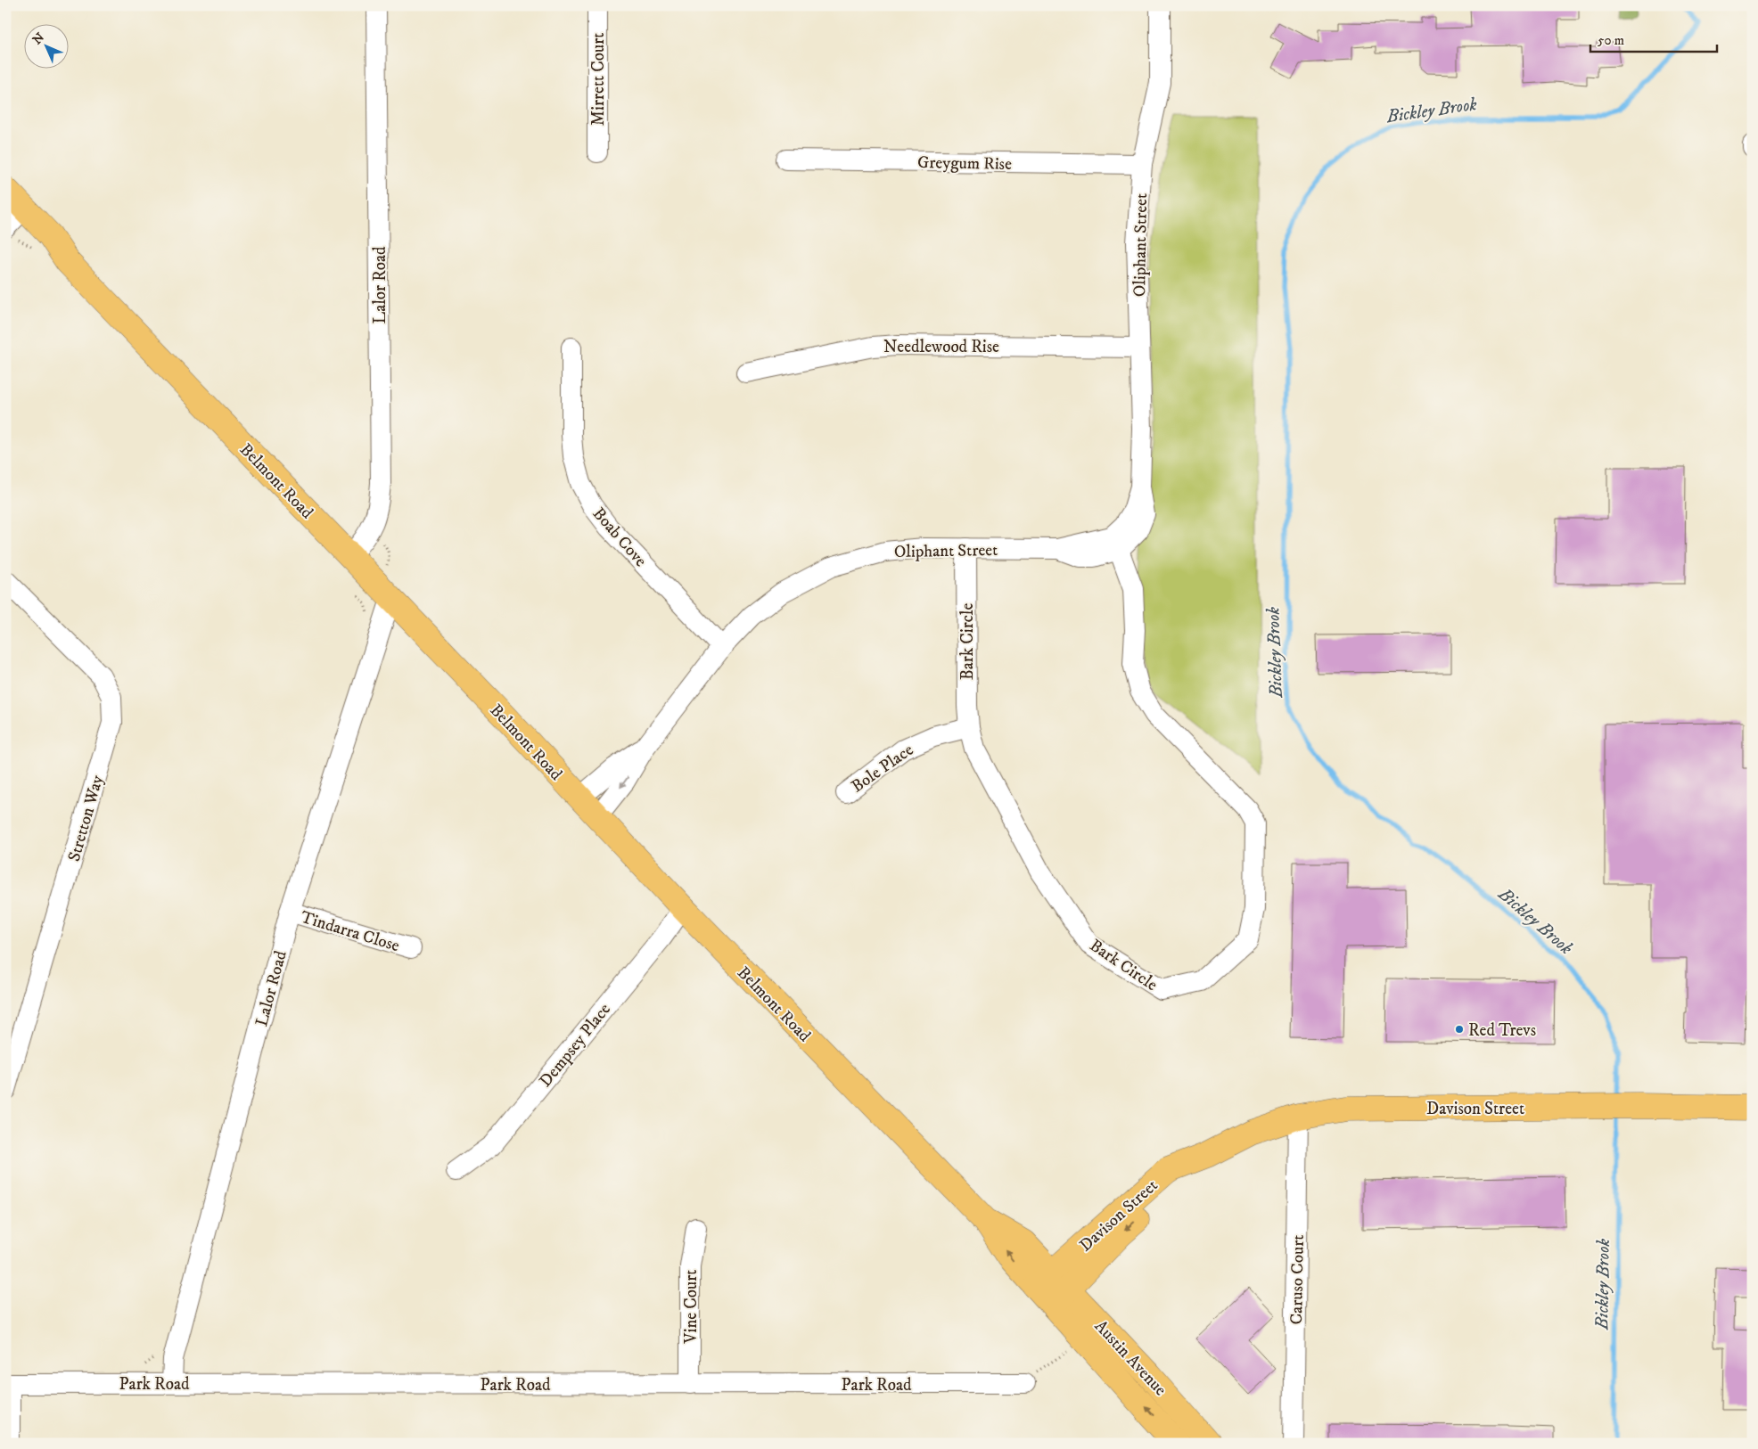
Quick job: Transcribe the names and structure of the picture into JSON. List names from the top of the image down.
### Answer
{
  "streets": {
    "main road": ["Belmont Road", "Davison Street", "Austin Avenue"],
    "street": [
      "Mirrett Court",
      "Greygum Rise",
      "Oliphant Street",
      "Lalor Road",
      "Needlewood Rise",
      "Boab Cove",
      "Bark Circle",
      "Bole Place",
      "Stretton Way",
      "Tindarra Close",
      "Dempsey Place",
      "Caruso Court",
      "Vine Court",
      "Park Road"
    ]
  },
  "crossings": [
    ["Greygum Rise", "Oliphant Street"],
    ["Oliphant Street", "Needlewood Rise"],
    ["Oliphant Street", "Belmont Road"],
    ["Oliphant Street", "Boab Cove"],
    ["Oliphant Street", "Bark Circle"],
    ["Lalor Road", "Belmont Road"],
    ["Lalor Road", "Tindarra Close"],
    ["Lalor Road", "Park Road"],
    ["Belmont Road", "Dempsey Place"],
    ["Belmont Road", "Davison Street"],
    ["Belmont Road", "Austin Avenue"],
    ["Bark Circle", "Bole Place"],
    ["Davison Street", "Caruso Court"],
    ["Davison Street", "Austin Avenue"],
    ["Vine Court", "Park Road"]
  ],
  "water": ["Bickley Brook"],
  "places": ["Red Trevs"],
  "scale_bar": "50 m",
  "north": "top left"
}
